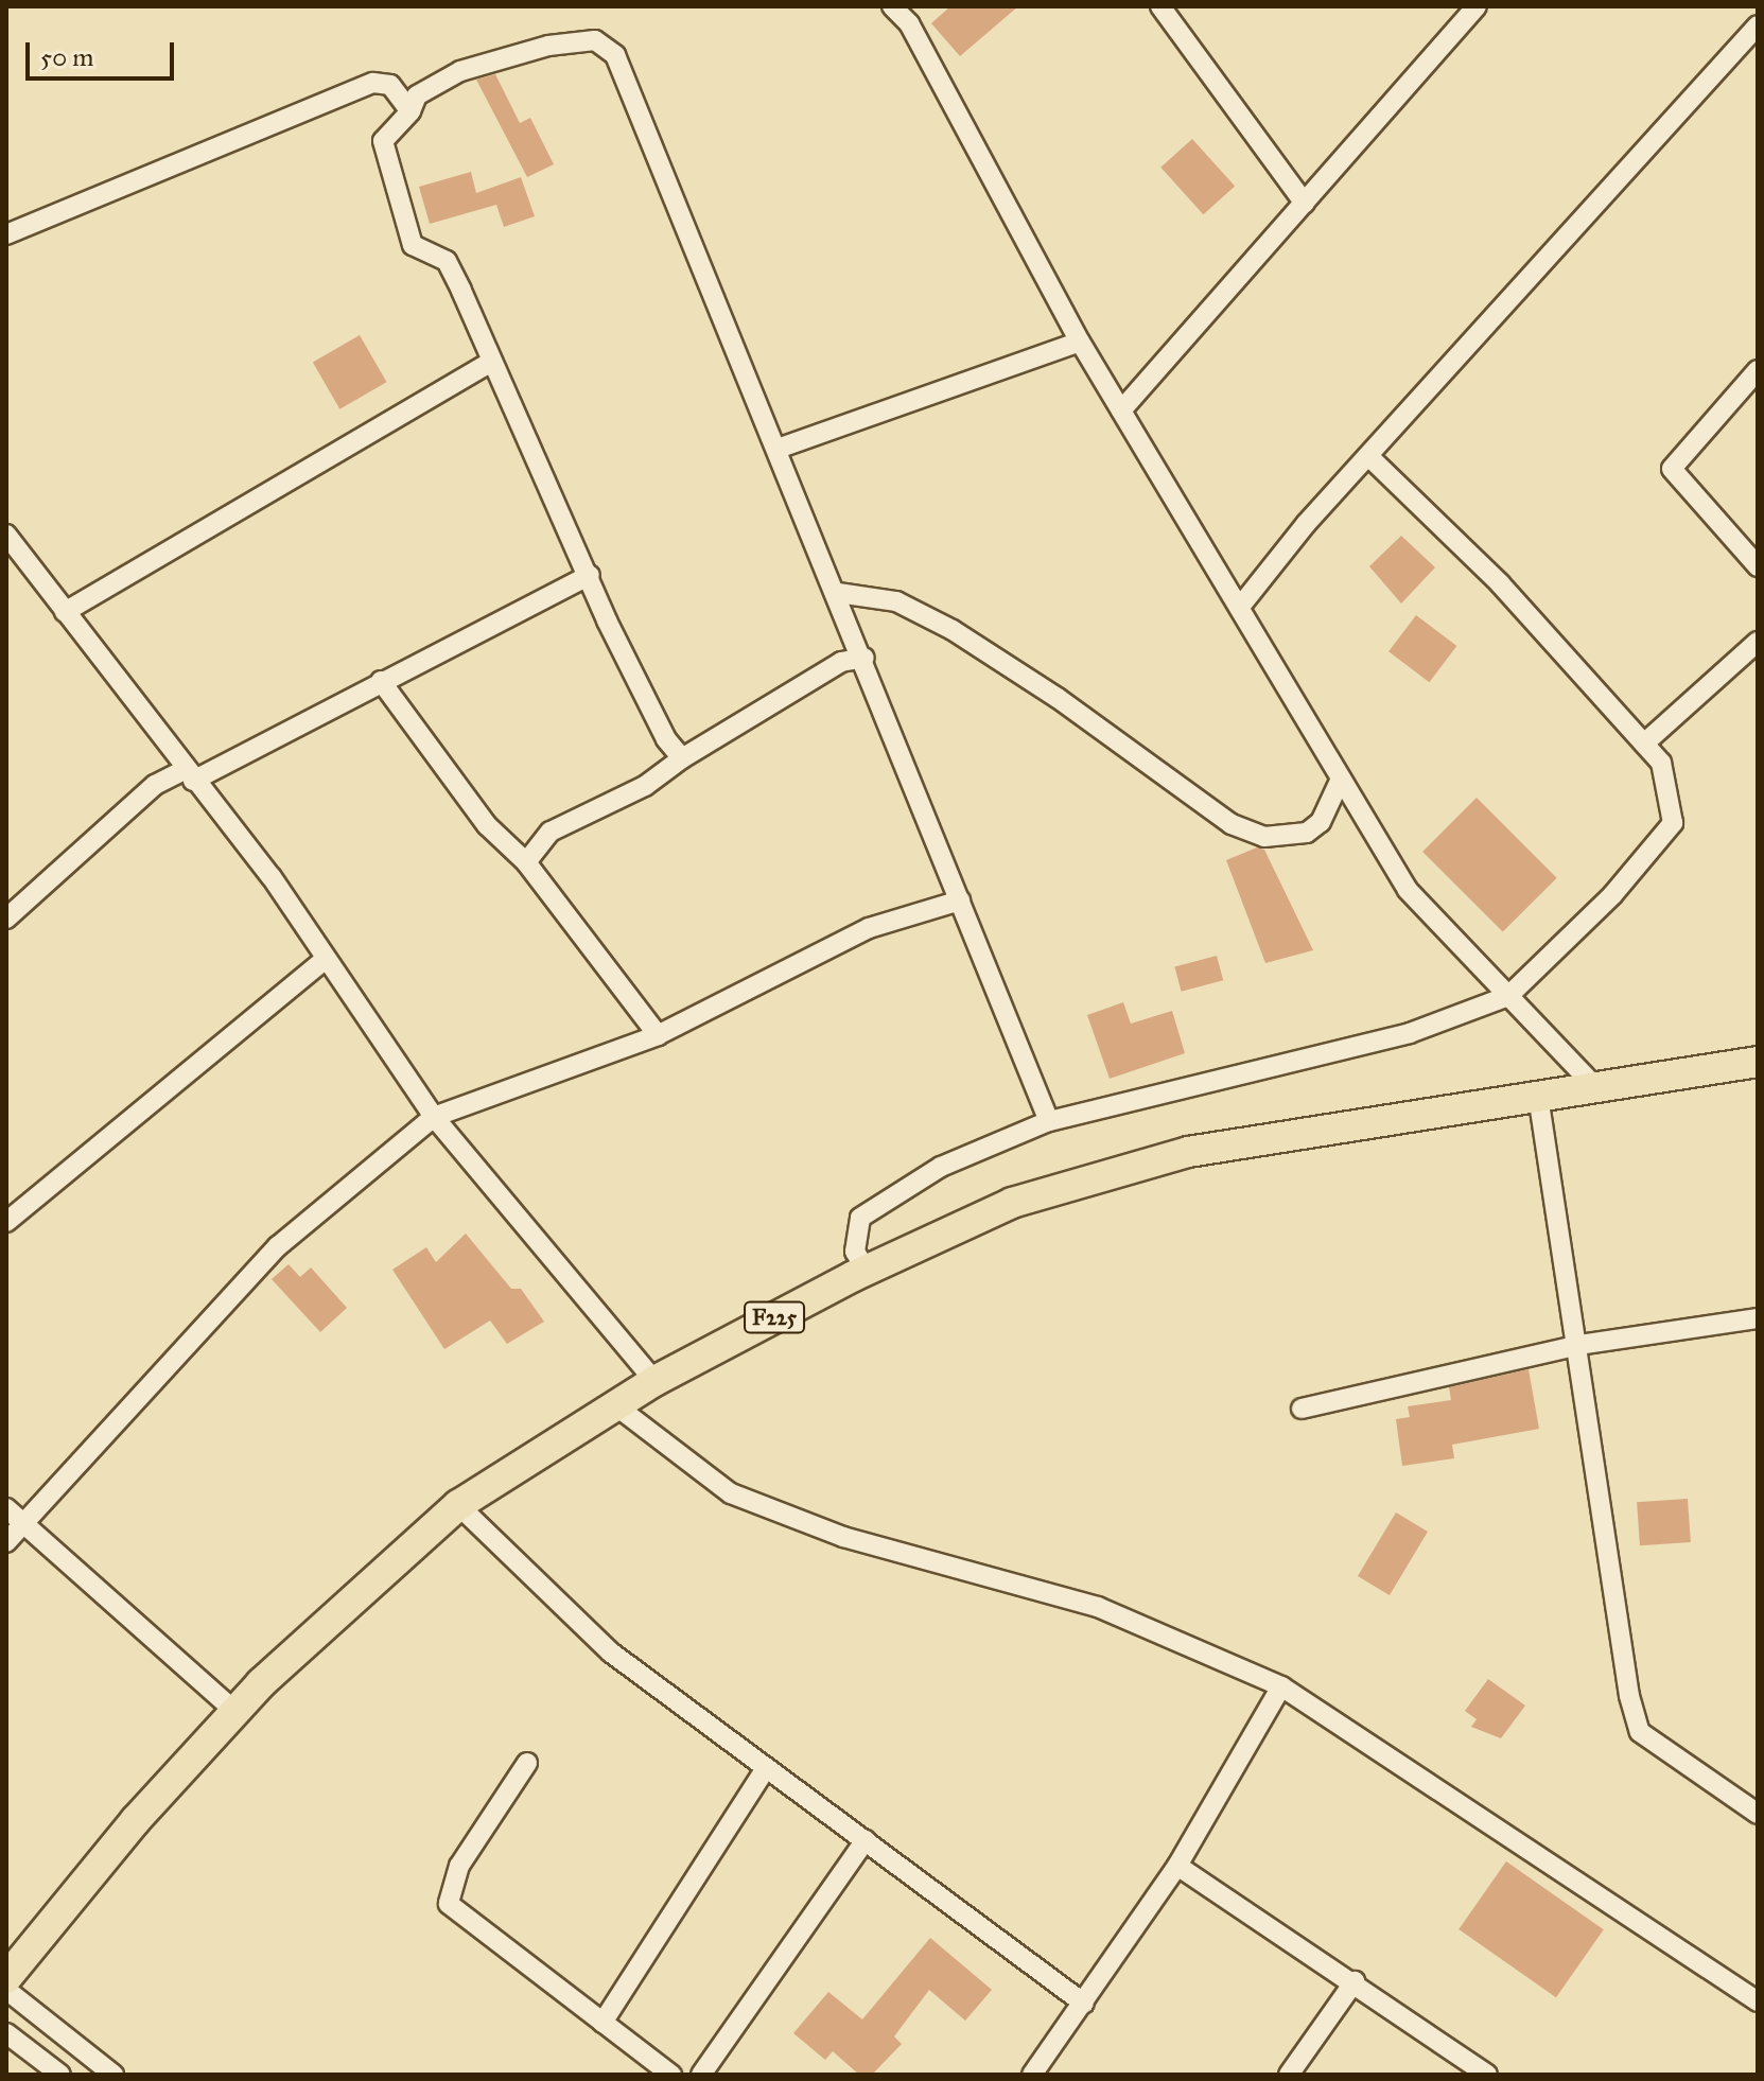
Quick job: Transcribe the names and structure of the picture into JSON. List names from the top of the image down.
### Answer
{
  "streets": {
    "main road": ["F225"]
  },
  "scale_bar": "50 m"
}
